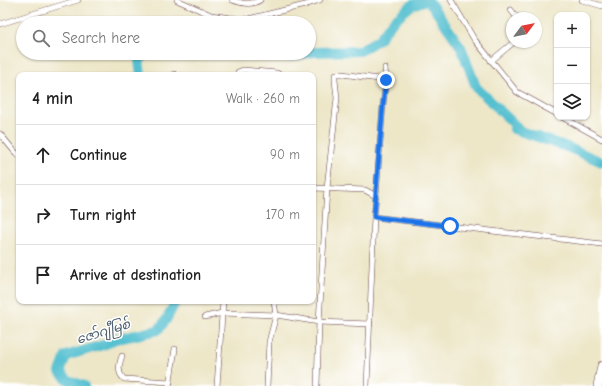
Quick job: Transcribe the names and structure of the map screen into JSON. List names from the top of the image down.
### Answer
{
  "water": ["ဇော်ဂျီမြစ်"],
  "north": "top right",
  "page": {
    "map_buttons": ["+", "−"],
    "search": "Search here",
    "heading": ["4 min", "Walk · 260 m"],
    "list": [
      ["Continue", "90 m"],
      ["Turn right", "170 m"],
      "Arrive at destination"
    ]
  }
}
